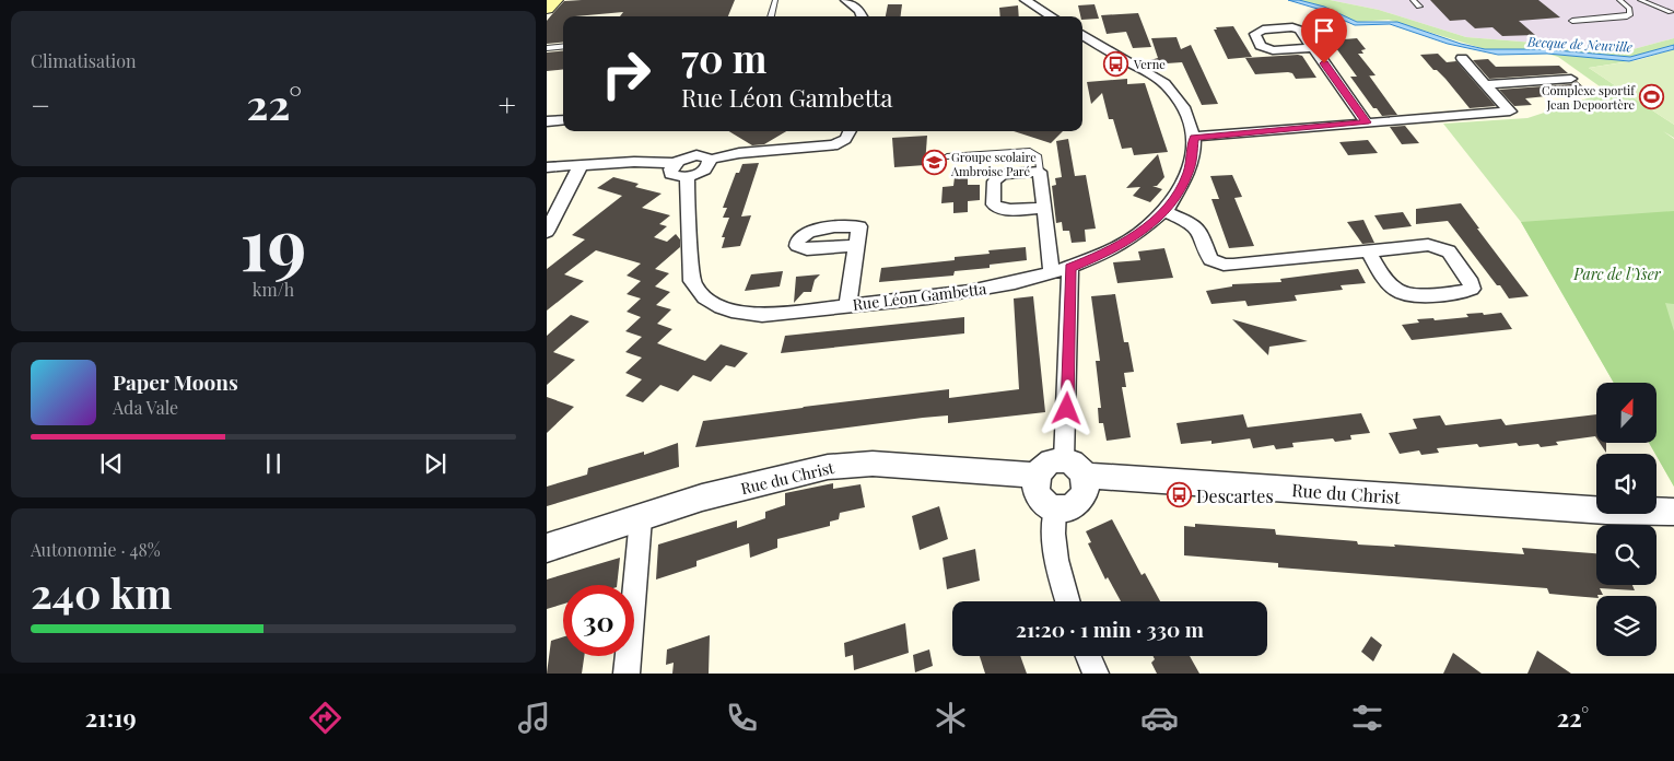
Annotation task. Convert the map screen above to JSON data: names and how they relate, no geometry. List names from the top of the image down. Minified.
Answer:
{"streets":{"street":["Rue Léon Gambetta","Rue du Christ"]},"water":["Becque de Neuville"],"parks":["Parc de l'Yser"],"places":{"bus stop":["Verne","Descartes"],"sports":["Complexe sportif Jean Depoortère"],"school or university":["Groupe scolaire Ambroise Paré"]},"north":"top","page":{"tile":["Climatisation",["19","km/h"],["Autonomie · 48%","240 km"]],"turn":["70 m","Rue Léon Gambetta"],"heat":["−","22°","+"],"song":["Paper Moons","Ada Vale"],"limit":"30","trip":"21:20 · 1 min · 330 m","tabs":["21:19","22°"]}}
